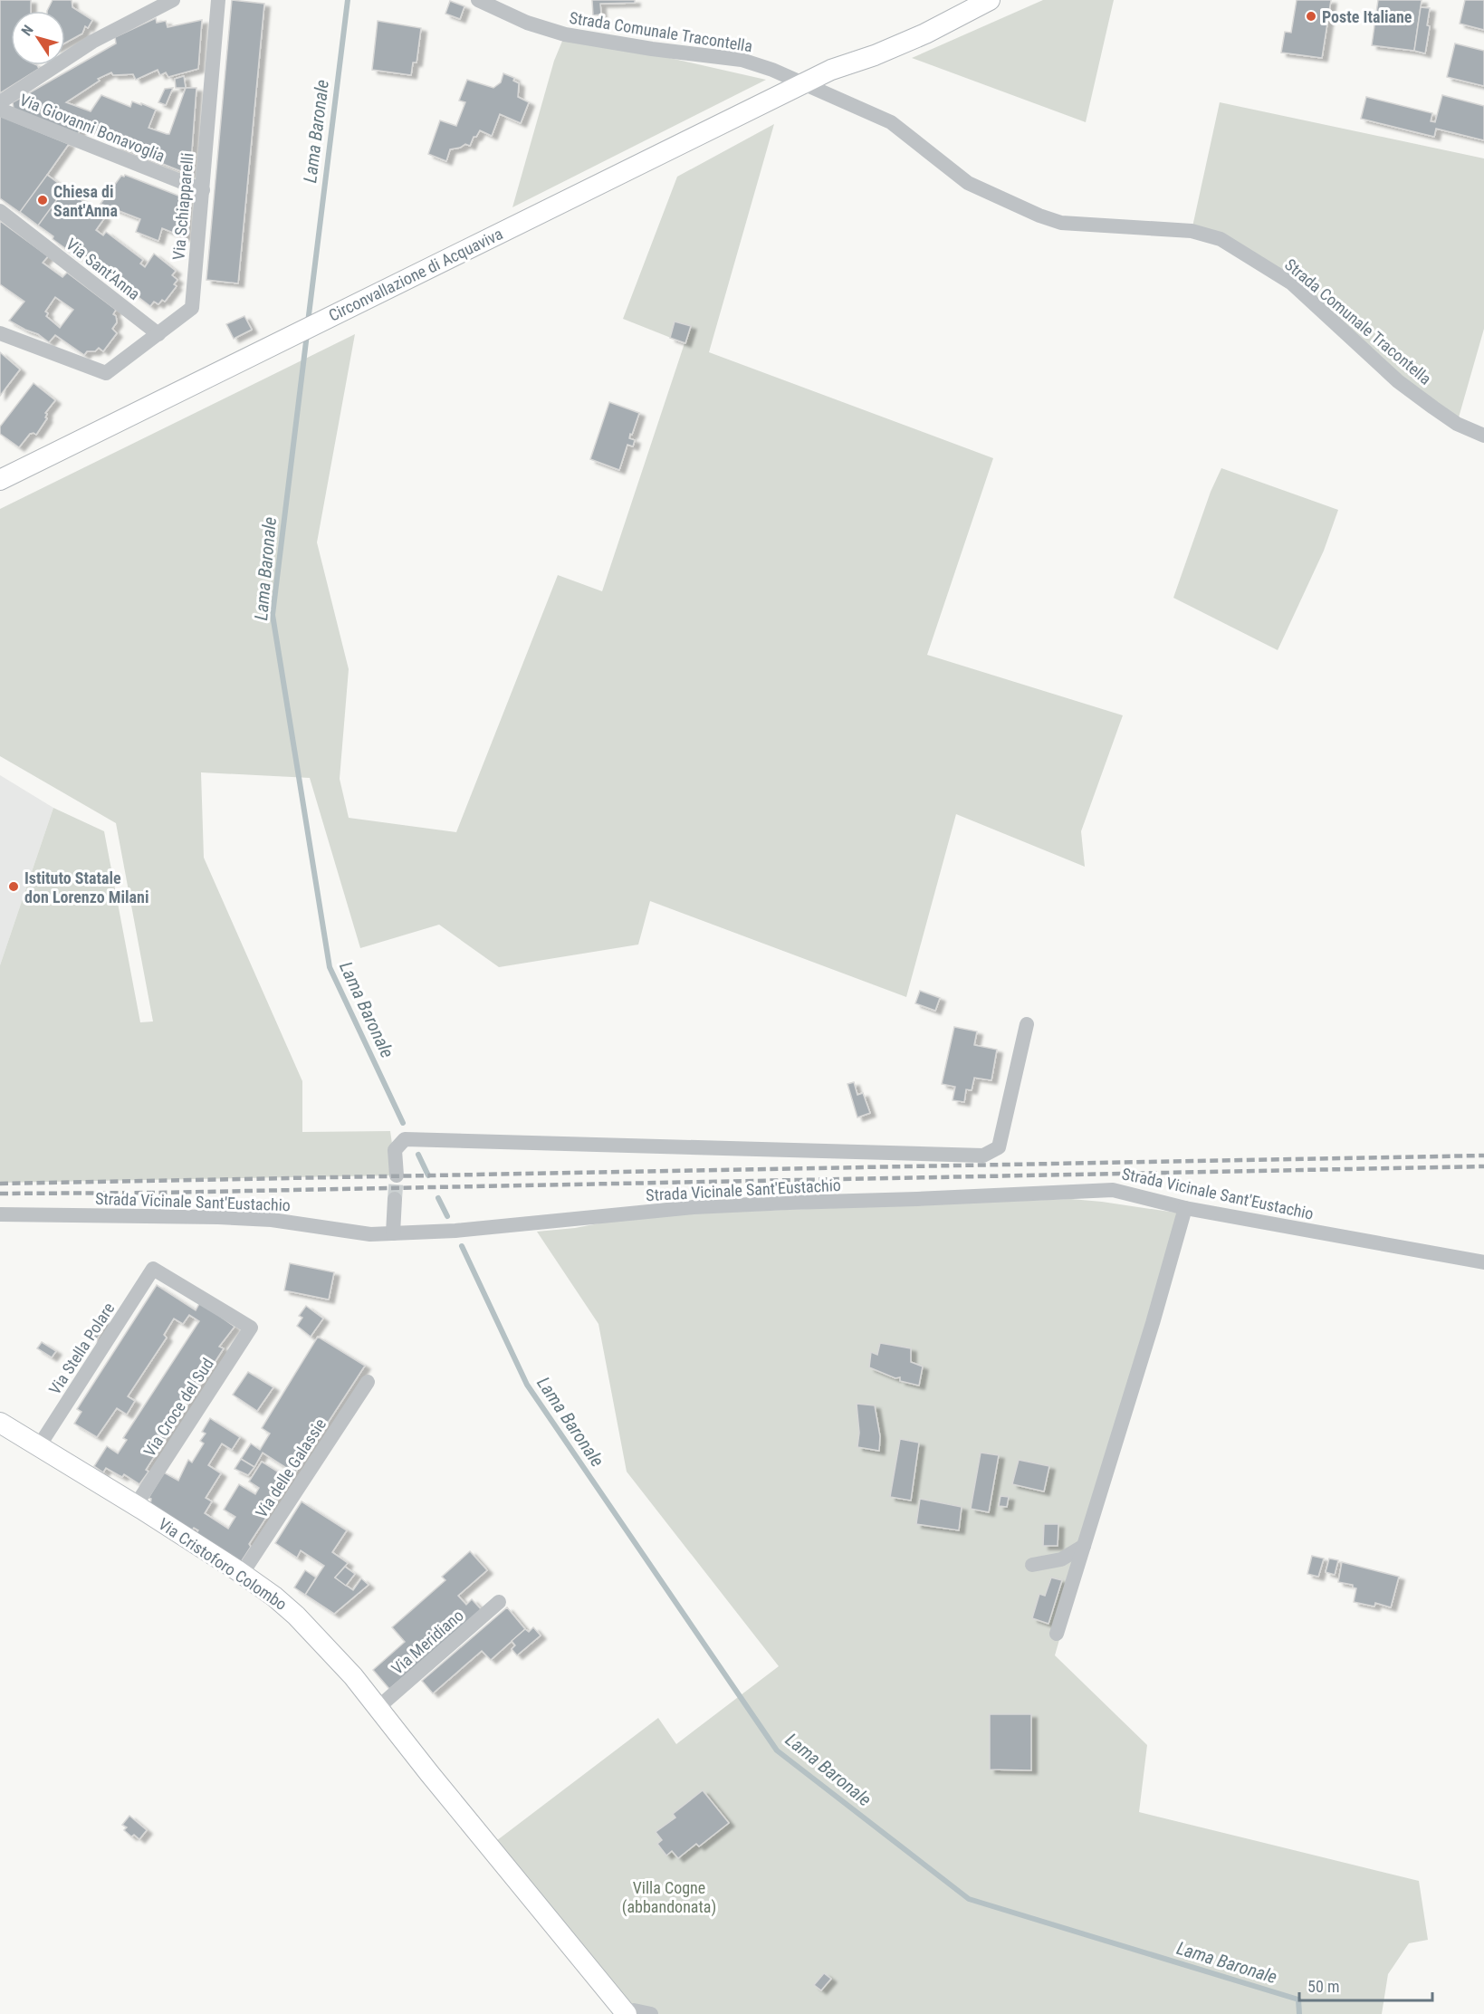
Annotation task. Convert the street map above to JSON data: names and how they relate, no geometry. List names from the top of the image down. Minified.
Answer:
{"streets":{"main road":["Circonvallazione di Acquaviva","Via Cristoforo Colombo"],"street":["Strada Comunale Tracontella","Via Giovanni Bonavoglia","Via Schiapparelli","Via Sant'Anna","Strada Vicinale Sant'Eustachio","Via Stella Polare","Via Croce del Sud","Via delle Galassie","Via Meridiano"]},"crossings":[["Strada Comunale Tracontella","Circonvallazione di Acquaviva"],["Via Giovanni Bonavoglia","Via Schiapparelli"],["Via Schiapparelli","Via Sant'Anna"],["Via Stella Polare","Via Croce del Sud"],["Via Stella Polare","Via Cristoforo Colombo"],["Via Croce del Sud","Via Cristoforo Colombo"],["Via delle Galassie","Via Cristoforo Colombo"],["Via Cristoforo Colombo","Via Meridiano"]],"water":["Lama Baronale"],"parks":["Villa Cogne (abbandonata)"],"places":["Poste Italiane","Chiesa di Sant'Anna","Istituto Statale don Lorenzo Milani"],"scale_bar":"50 m","north":"top left"}
